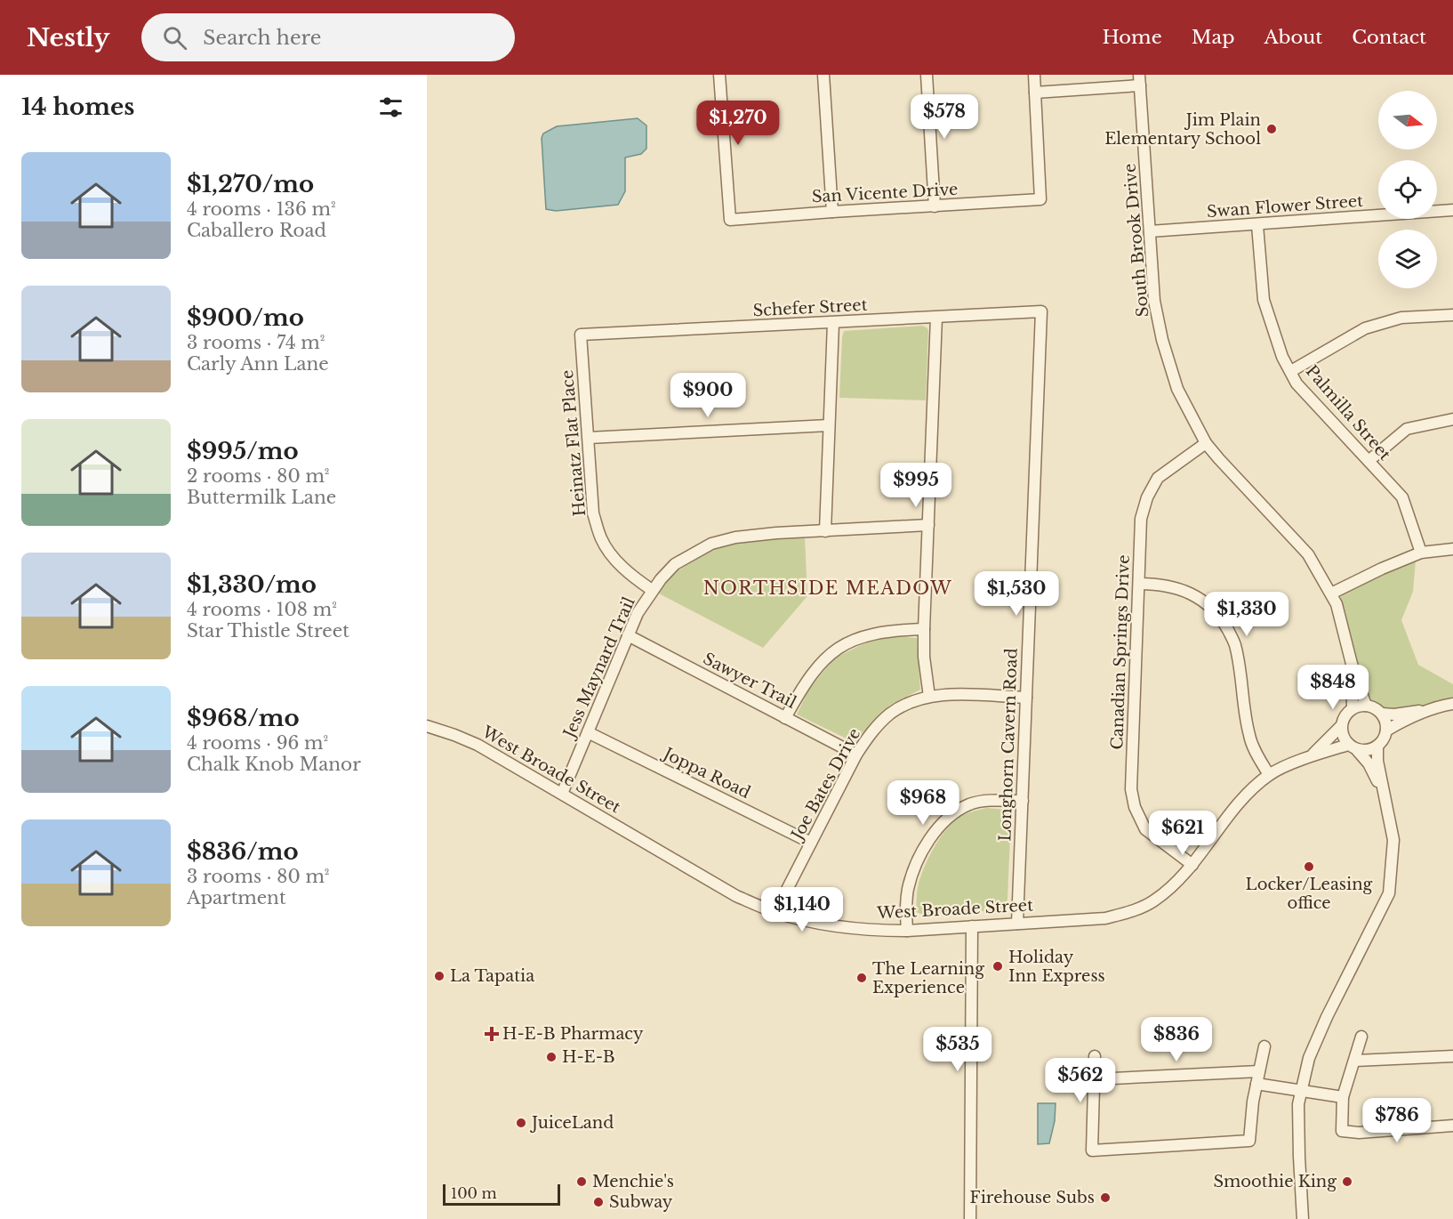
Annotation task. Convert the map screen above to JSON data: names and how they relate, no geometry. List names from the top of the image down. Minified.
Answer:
{"streets":{"street":["San Vicente Drive","Swan Flower Street","South Brook Drive","Schefer Street","Palmilla Street","Heinatz Flat Place","Canadian Springs Drive","Jess Maynard Trail","Sawyer Trail","Longhorn Cavern Road","West Broade Street","Joppa Road","Joe Bates Drive"]},"crossings":[["Swan Flower Street","South Brook Drive"],["Swan Flower Street","Palmilla Street"],["South Brook Drive","Canadian Springs Drive"],["South Brook Drive","West Broade Street"],["Schefer Street","Heinatz Flat Place"],["Schefer Street","Longhorn Cavern Road"],["Heinatz Flat Place","Jess Maynard Trail"],["Canadian Springs Drive","West Broade Street"],["Jess Maynard Trail","Sawyer Trail"],["Jess Maynard Trail","West Broade Street"],["Jess Maynard Trail","Joppa Road"],["Sawyer Trail","Joe Bates Drive"],["Longhorn Cavern Road","West Broade Street"],["Longhorn Cavern Road","Joe Bates Drive"],["West Broade Street","Joe Bates Drive"],["Joppa Road","Joe Bates Drive"]],"districts":["NORTHSIDE MEADOW"],"places":{"other":["Jim Plain Elementary School","Locker/Leasing office","Holiday Inn Express","La Tapatia","The Learning Experience","H-E-B","JuiceLand","Menchie's","Smoothie King","Firehouse Subs","Subway"],"health":["H-E-B Pharmacy"]},"scale_bar":"100 m","north":"right","page":{"header":"Nestly","search":"Search here","nav":["Home","Map","About","Contact"],"heading":"14 homes","price":["$578","$1,270","$900","$995","$1,530","$1,330","$848","$968","$621","$1,140","$836","$535","$562","$786"],"list":[{"name":"$1,270/mo","note":"4 rooms · 136 m² · Caballero Road"},{"name":"$900/mo","note":"3 rooms · 74 m² · Carly Ann Lane"},{"name":"$995/mo","note":"2 rooms · 80 m² · Buttermilk Lane"},{"name":"$1,330/mo","note":"4 rooms · 108 m² · Star Thistle Street"},{"name":"$968/mo","note":"4 rooms · 96 m² · Chalk Knob Manor"},{"name":"$836/mo","note":"3 rooms · 80 m² · Apartment"}],"scale":"100 m"}}
